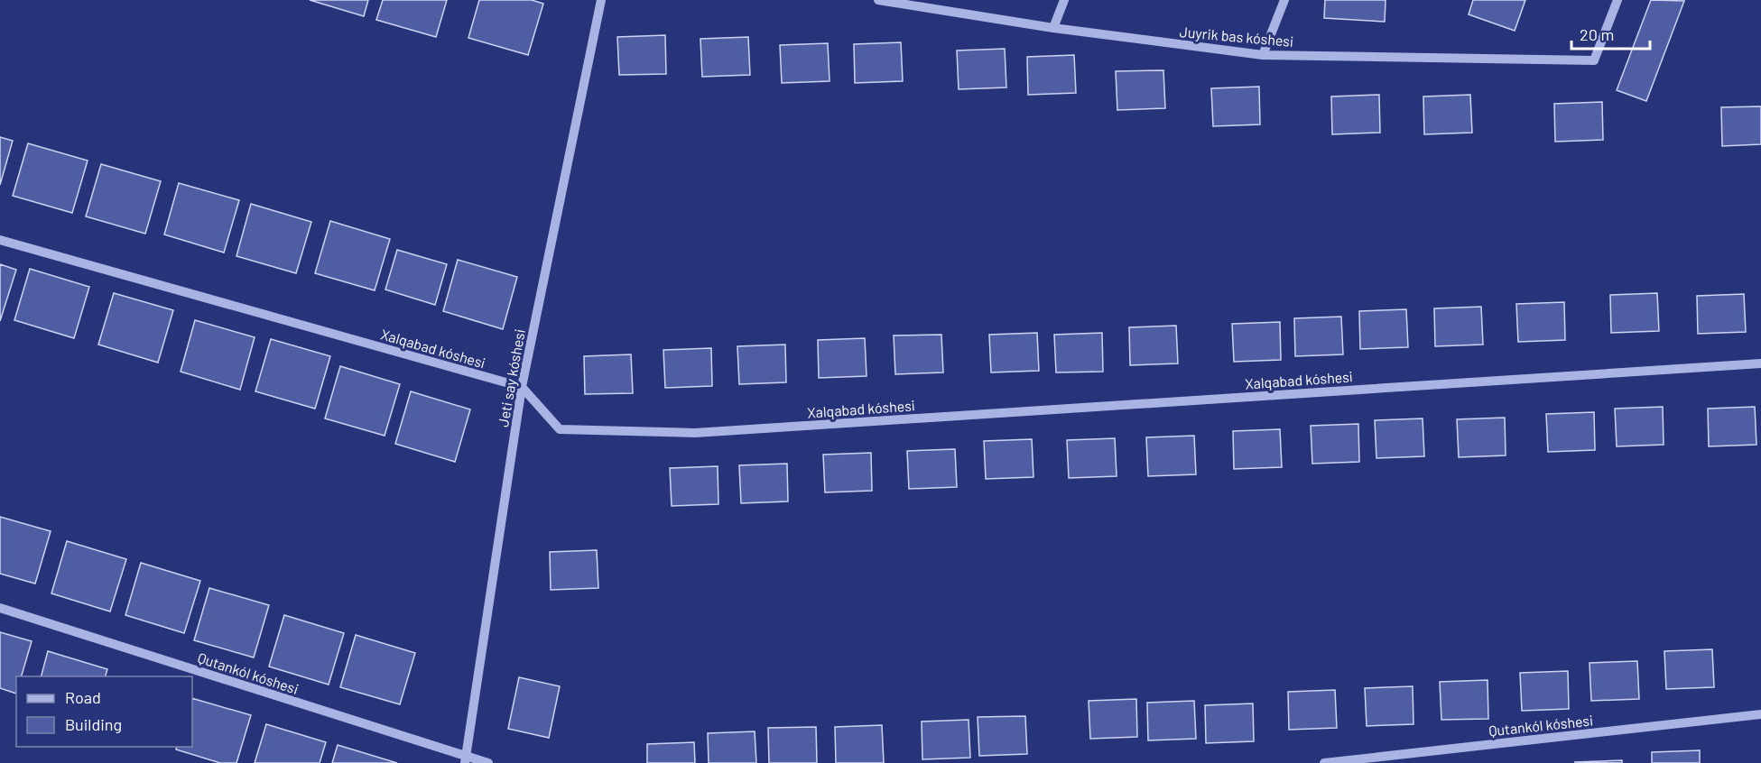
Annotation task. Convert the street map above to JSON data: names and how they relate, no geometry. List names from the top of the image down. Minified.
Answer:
{"streets":{"street":["Juyrik bas kóshesi","Xalqabad kóshesi","Jeti say kóshesi","Qutankól kóshesi"]},"crossings":[["Xalqabad kóshesi","Jeti say kóshesi"],["Jeti say kóshesi","Qutankól kóshesi"]],"legend":["Road","Building"],"scale_bar":"20 m"}
